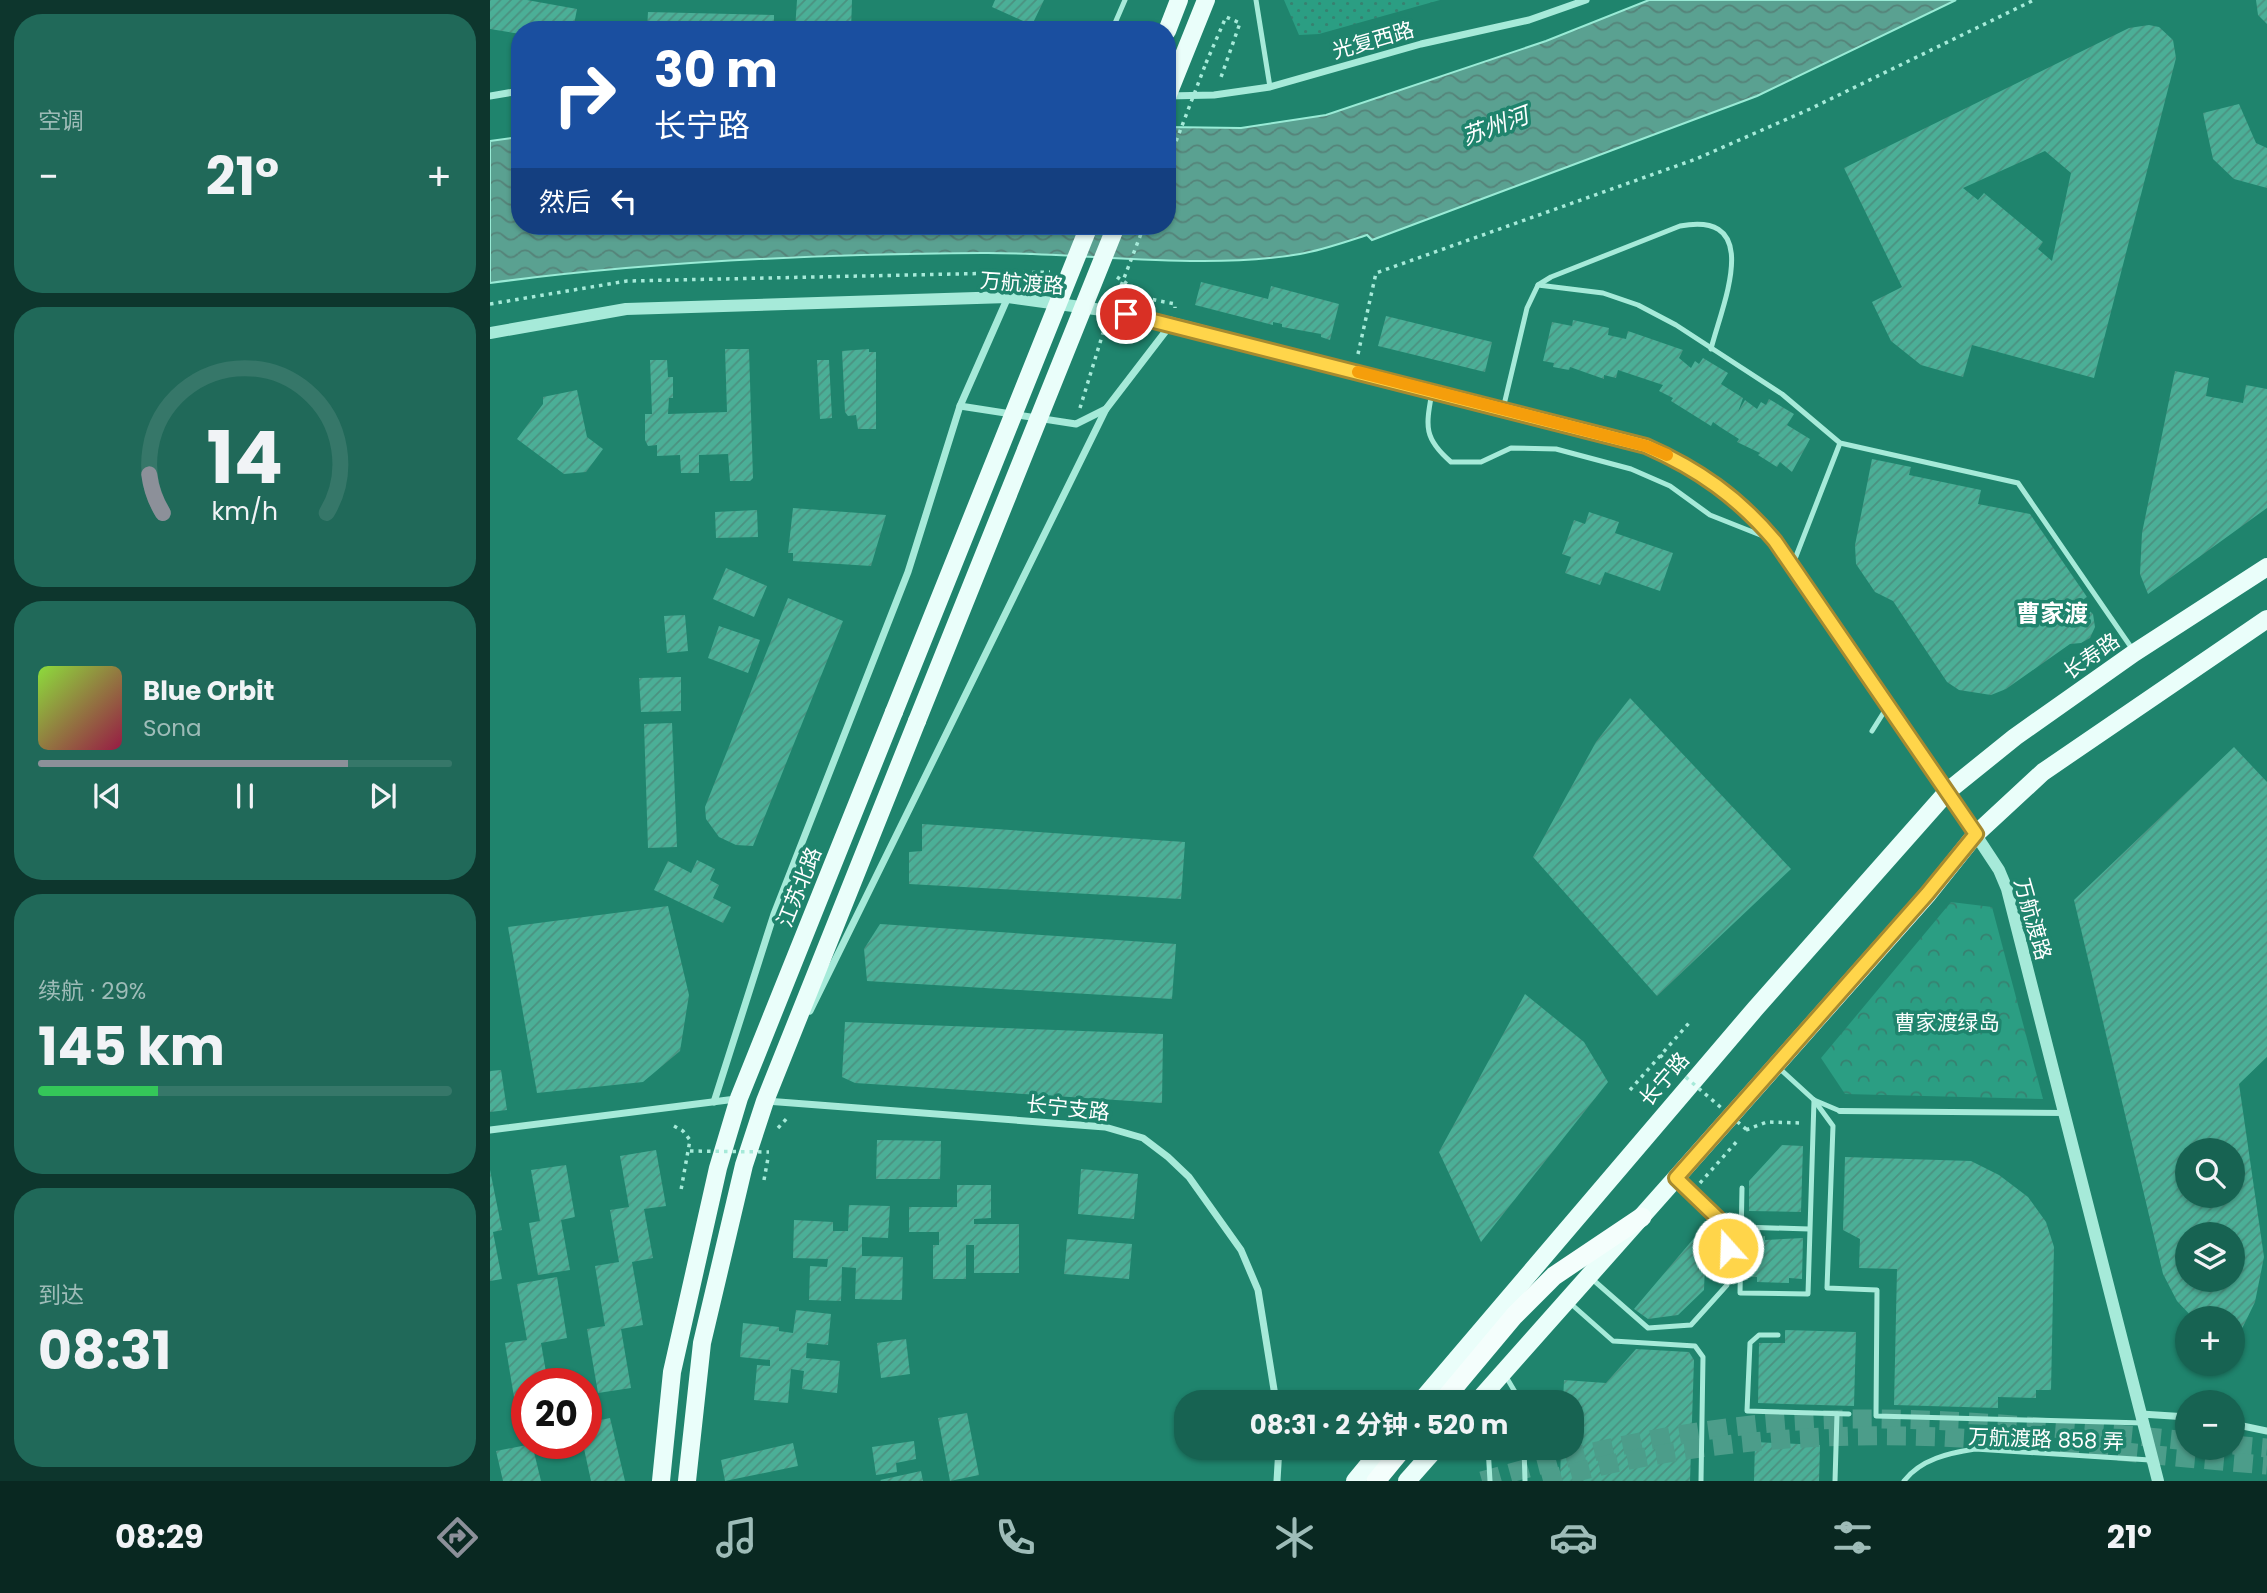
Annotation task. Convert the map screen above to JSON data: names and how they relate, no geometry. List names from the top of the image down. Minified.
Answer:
{"streets":{"main road":["长寿路","江苏北路","长宁路"],"street":["光复西路","万航渡路","长宁支路"],"lane":["万航渡路 858 弄"]},"crossings":[["万航渡路","长寿路"],["万航渡路","长宁路"],["万航渡路","万航渡路 858 弄"],["长寿路","长宁路"]],"districts":["曹家渡"],"water":["苏州河"],"parks":["曹家渡绿岛"],"page":{"tile":["空调",["续航 · 29%","145 km"],["到达","08:31"]],"turn":["30 m","长宁路"],"heat":["−","21°","+"],"then":"然后","song":["Blue Orbit","Sona"],"map_buttons":["+","−"],"limit":"20","trip":"08:31 · 2 分钟 · 520 m","tabs":["08:29","21°"],"gauge":["14","km/h"]}}
